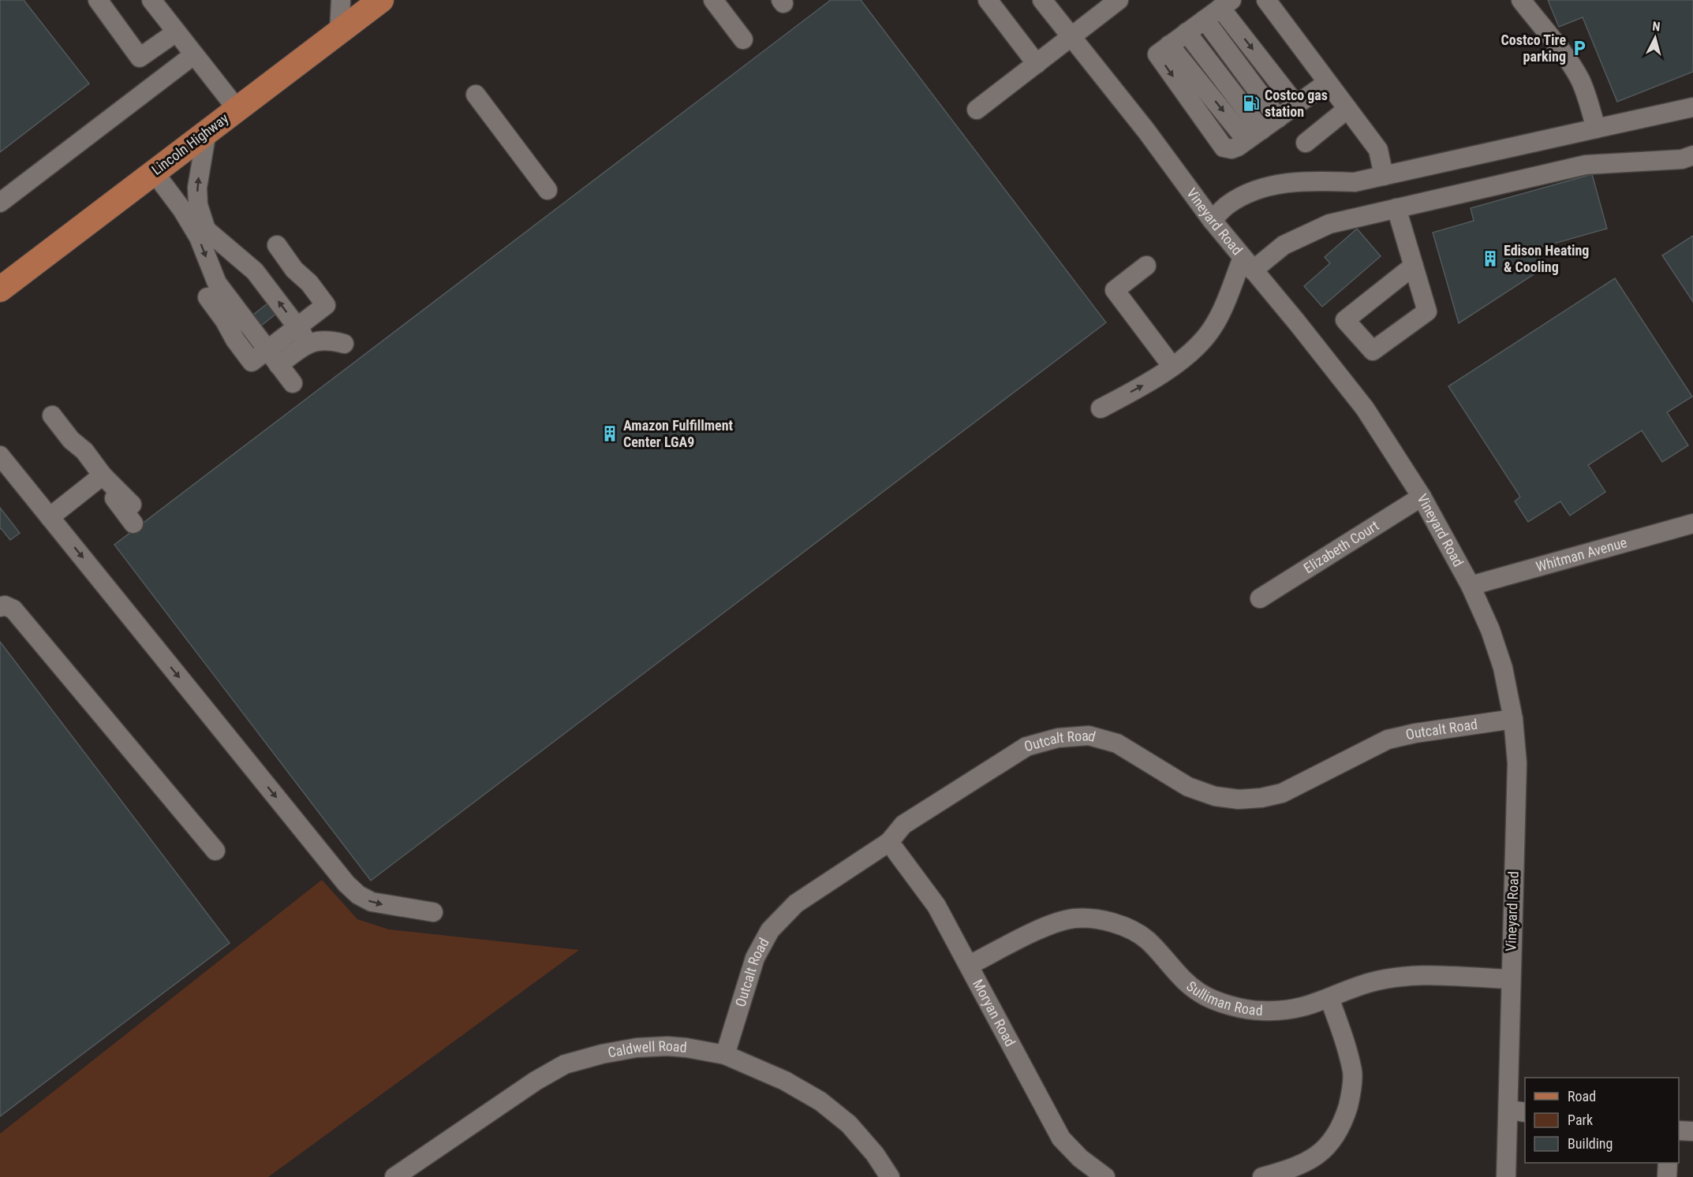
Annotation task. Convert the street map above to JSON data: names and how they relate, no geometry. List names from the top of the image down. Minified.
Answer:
{"streets":{"main road":["Lincoln Highway"],"street":["Vineyard Road","Elizabeth Court","Whitman Avenue","Outcalt Road","Sulliman Road","Moryan Road","Caldwell Road"]},"crossings":[["Vineyard Road","Elizabeth Court"],["Vineyard Road","Whitman Avenue"],["Vineyard Road","Outcalt Road"],["Vineyard Road","Sulliman Road"],["Outcalt Road","Moryan Road"],["Outcalt Road","Caldwell Road"],["Sulliman Road","Moryan Road"]],"places":{"parking":["Costco Tire parking"],"fuel station":["Costco gas station"],"building":["Edison Heating & Cooling","Amazon Fulfillment Center LGA9"]},"legend":["Road","Park","Building"],"north":"top"}
